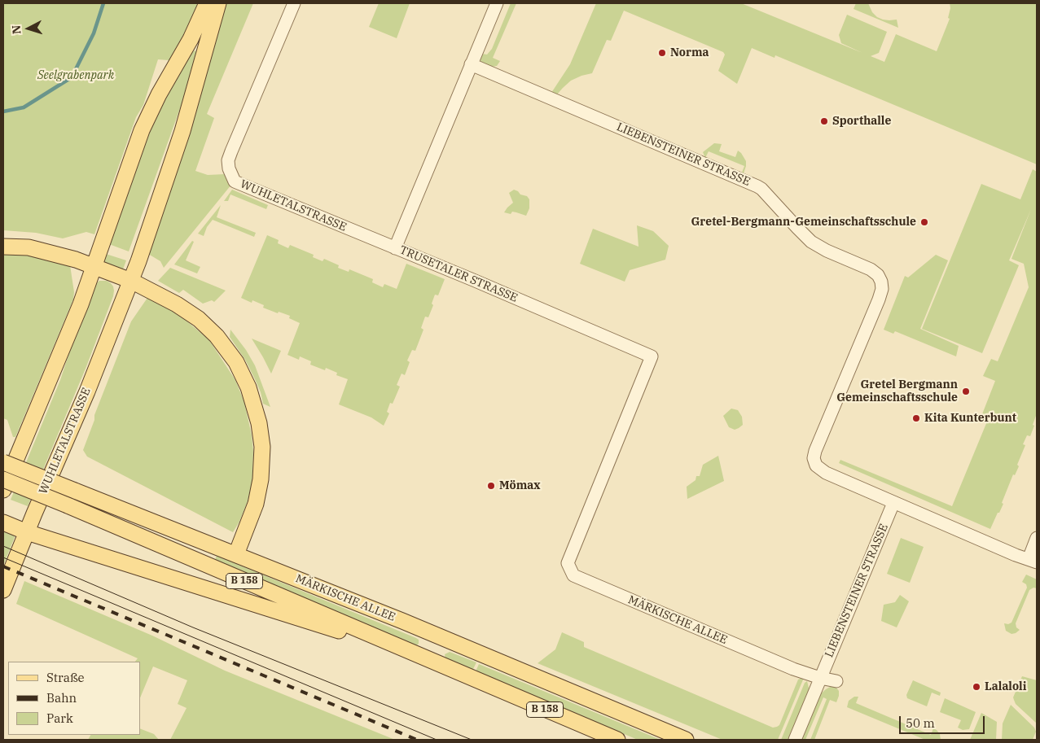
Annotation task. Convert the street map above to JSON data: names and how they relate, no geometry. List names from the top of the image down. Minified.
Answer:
{"streets":{"main road":["WUHLETALSTRASSE","B 158","MÄRKISCHE ALLEE"],"street":["LIEBENSTEINER STRASSE","TRUSETALER STRASSE"]},"crossings":[["LIEBENSTEINER STRASSE","TRUSETALER STRASSE"],["LIEBENSTEINER STRASSE","MÄRKISCHE ALLEE"],["WUHLETALSTRASSE","TRUSETALER STRASSE"],["TRUSETALER STRASSE","MÄRKISCHE ALLEE"]],"parks":["Seelgrabenpark"],"places":["Norma","Sporthalle","Gretel-Bergmann-Gemeinschaftsschule","Gretel Bergmann Gemeinschaftsschule","Kita Kunterbunt","Mömax","Lalaloli"],"legend":["Straße","Bahn","Park"],"scale_bar":"50 m","north":"left"}
